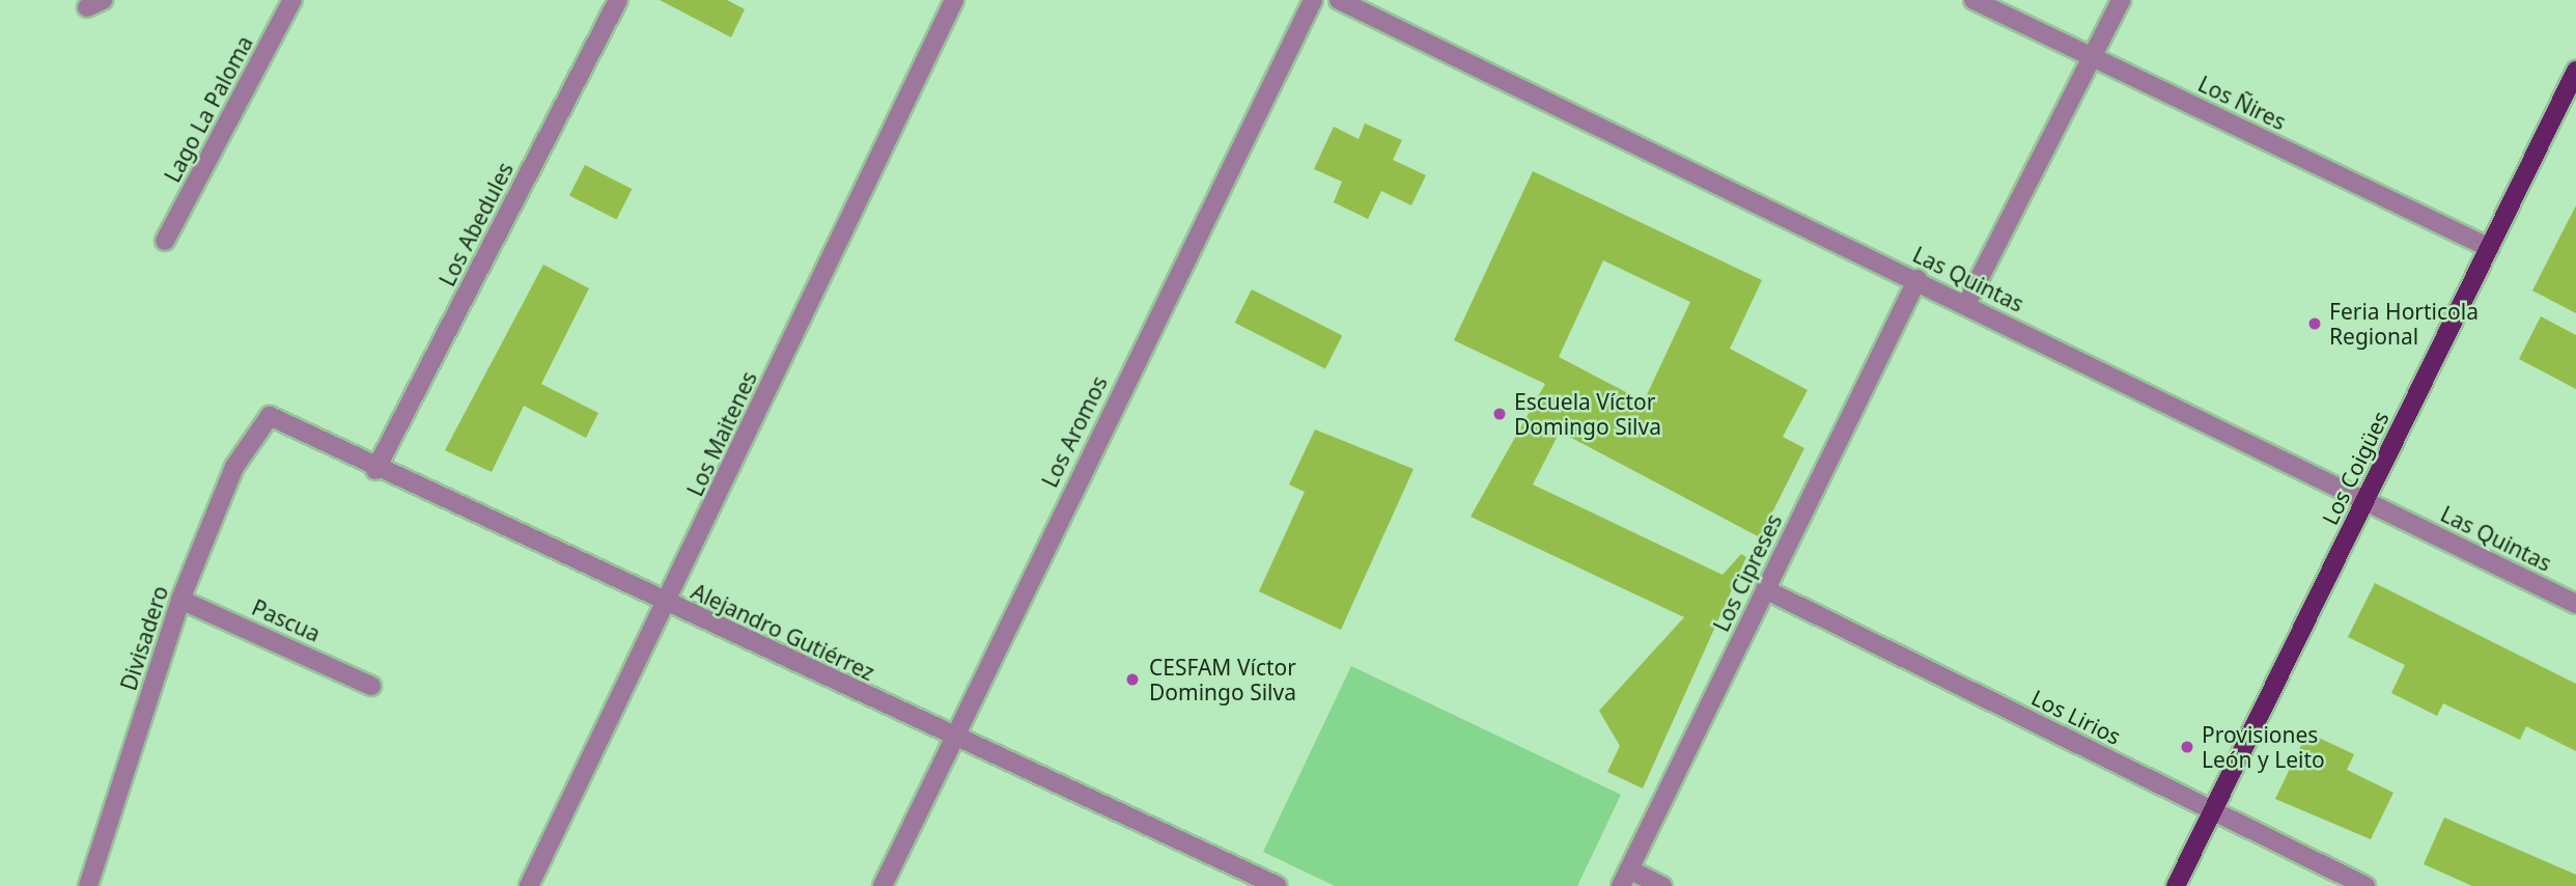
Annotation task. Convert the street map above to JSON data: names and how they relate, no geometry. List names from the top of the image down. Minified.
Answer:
{"streets":{"main road":["Los Coigües"],"street":["Los Ñires","Lago La Paloma","Los Abedules","Las Quintas","Los Aromos","Los Maitenes","Los Cipreses","Pascua","Alejandro Gutiérrez","Divisadero","Los Lirios"]},"crossings":[["Los Ñires","Los Coigües"],["Los Abedules","Alejandro Gutiérrez"],["Las Quintas","Los Coigües"],["Las Quintas","Los Cipreses"],["Los Aromos","Alejandro Gutiérrez"],["Los Maitenes","Alejandro Gutiérrez"],["Los Coigües","Los Lirios"],["Los Cipreses","Los Lirios"],["Pascua","Divisadero"],["Alejandro Gutiérrez","Divisadero"]],"places":["Feria Horticola Regional","Escuela Víctor Domingo Silva","CESFAM Víctor Domingo Silva","Provisiones León y Leito"]}
